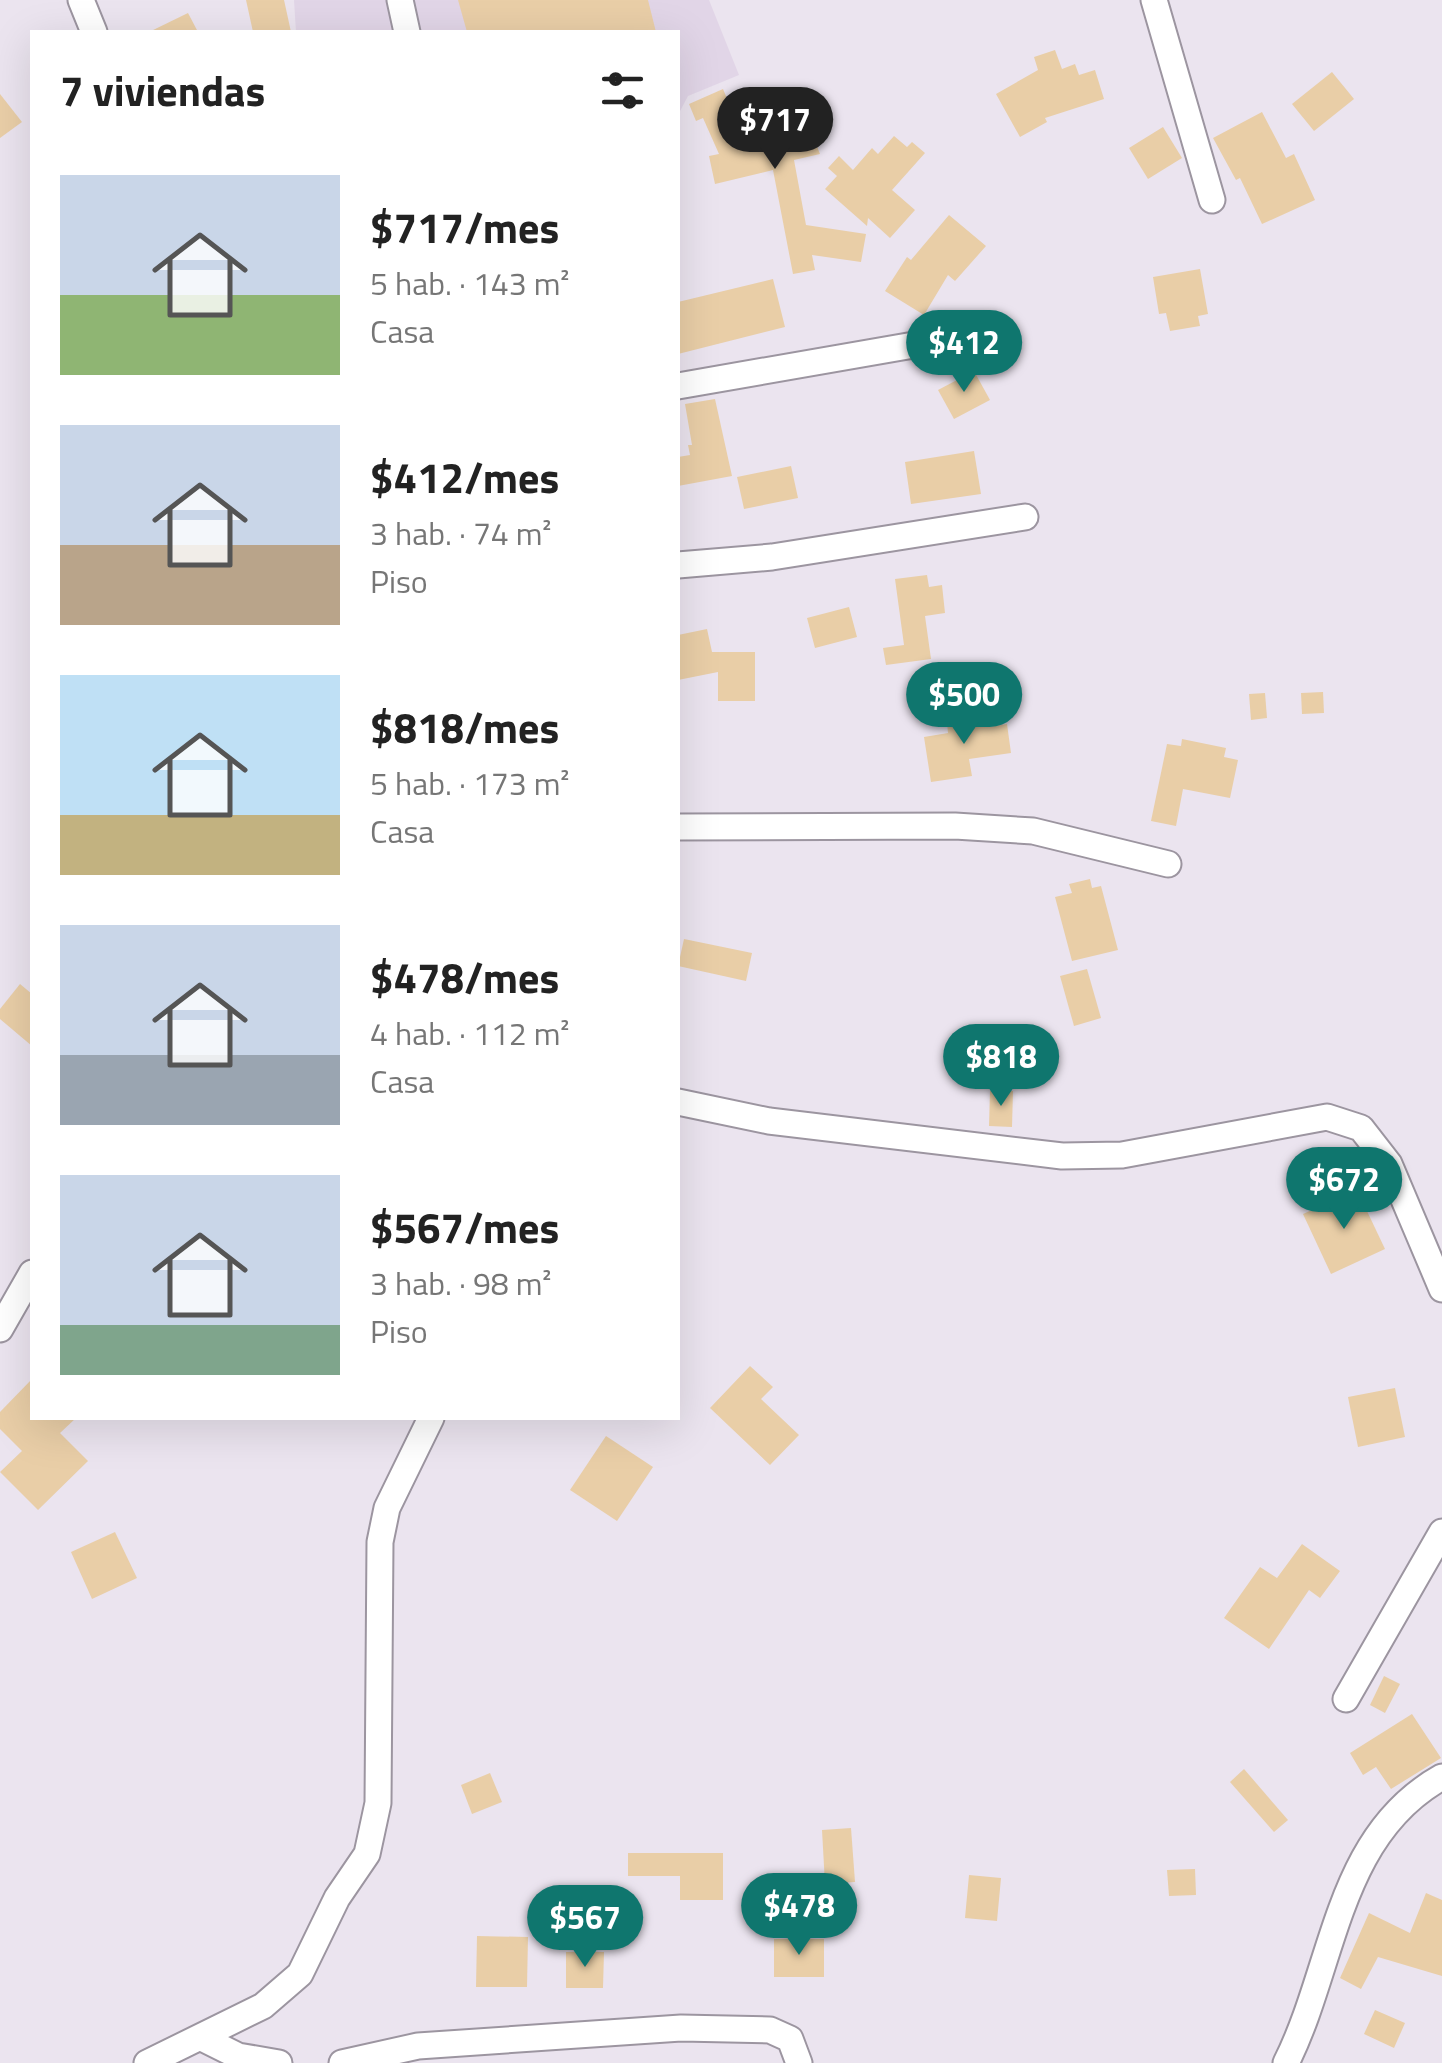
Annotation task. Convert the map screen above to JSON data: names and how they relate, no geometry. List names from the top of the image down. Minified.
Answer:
{"page":{"heading":"7 viviendas","price":["$717","$412","$500","$818","$672","$478","$567"],"list":[{"name":"$717/mes","note":"5 hab. · 143 m² · Casa"},{"name":"$412/mes","note":"3 hab. · 74 m² · Piso"},{"name":"$818/mes","note":"5 hab. · 173 m² · Casa"},{"name":"$478/mes","note":"4 hab. · 112 m² · Casa"},{"name":"$567/mes","note":"3 hab. · 98 m² · Piso"}]}}
